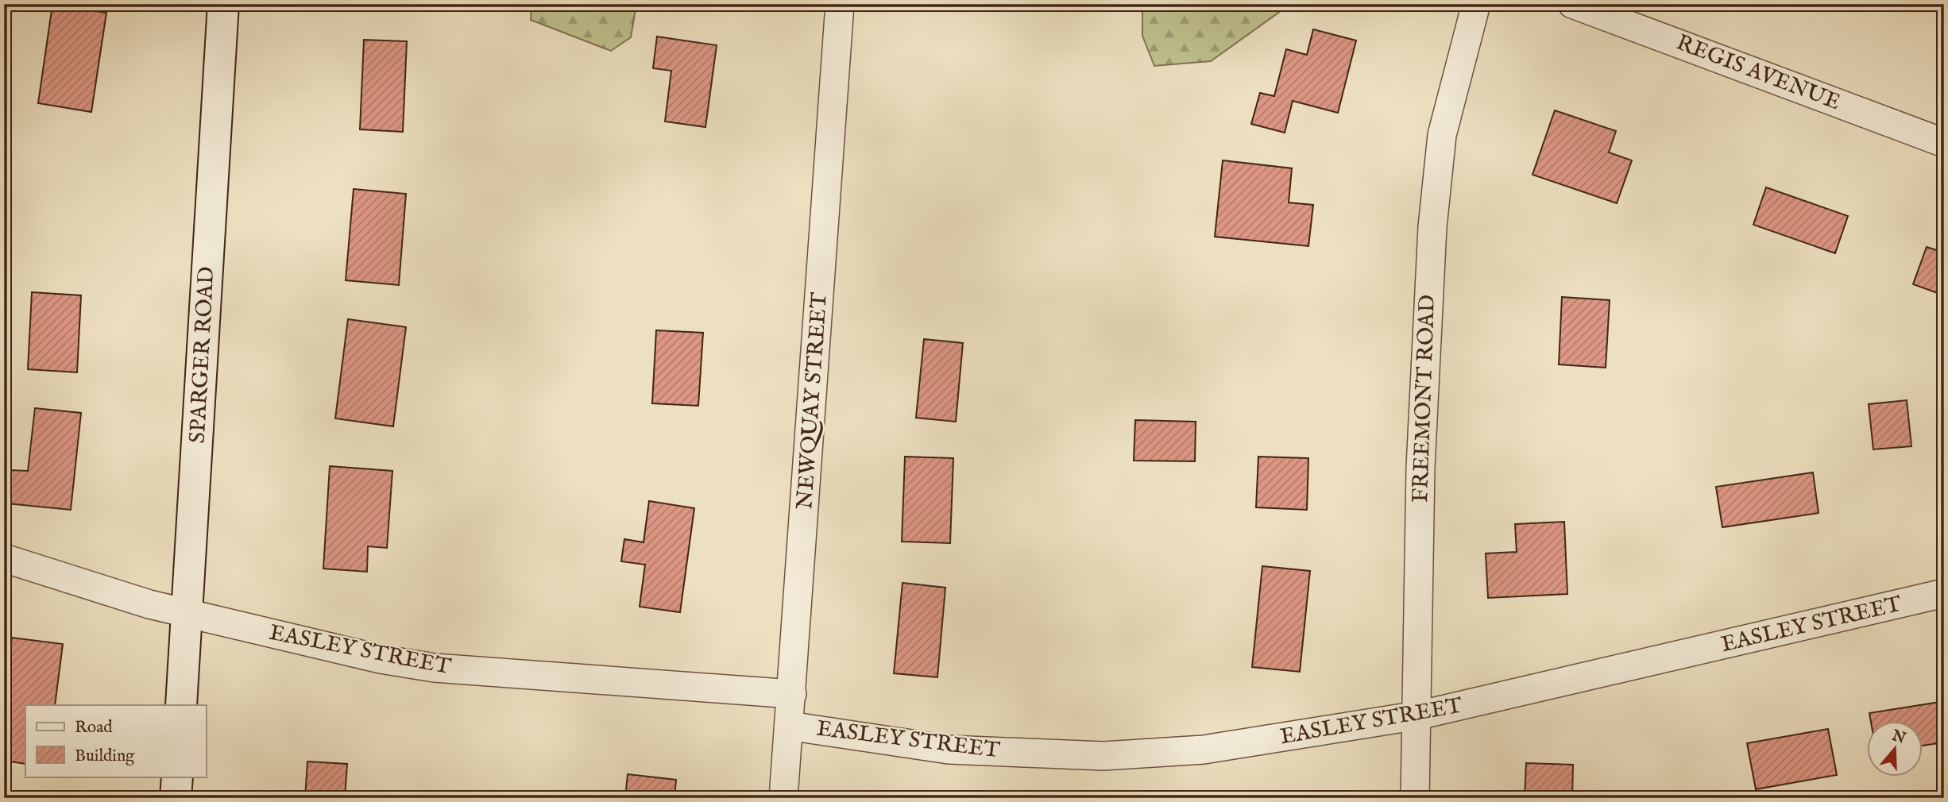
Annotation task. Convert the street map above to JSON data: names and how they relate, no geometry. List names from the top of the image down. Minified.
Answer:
{"streets":{"street":["REGIS AVENUE","SPARGER ROAD","FREEMONT ROAD","NEWQUAY STREET","EASLEY STREET"]},"crossings":[["SPARGER ROAD","EASLEY STREET"],["FREEMONT ROAD","EASLEY STREET"],["NEWQUAY STREET","EASLEY STREET"]],"legend":["Road","Building"],"north":"top"}
